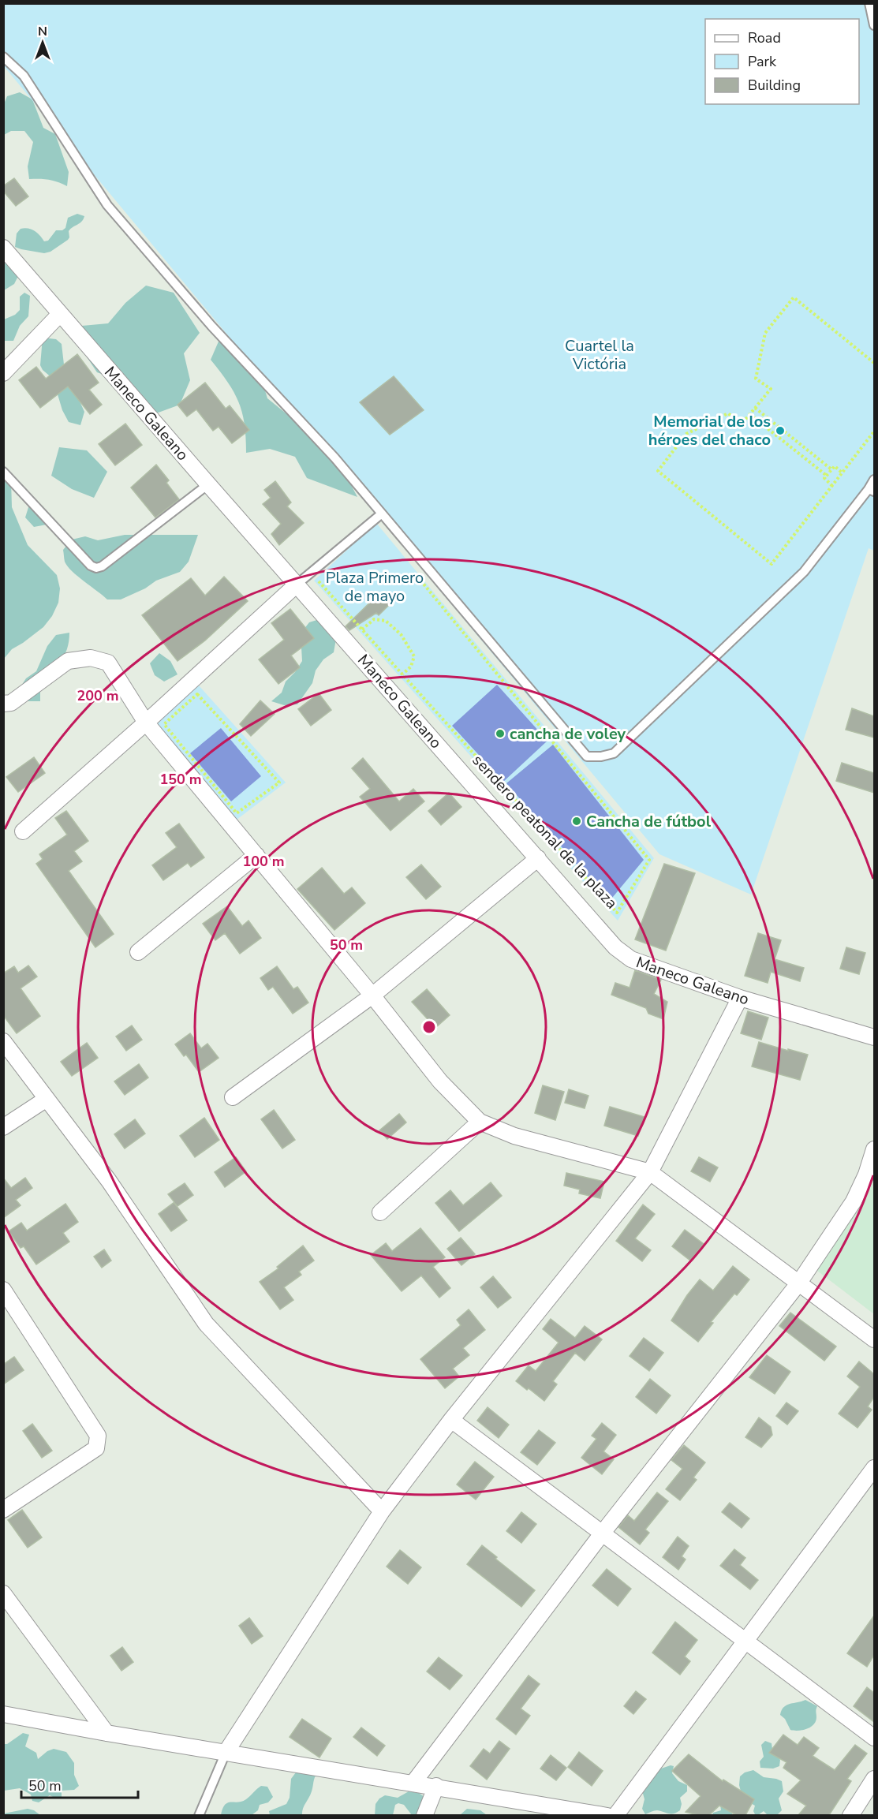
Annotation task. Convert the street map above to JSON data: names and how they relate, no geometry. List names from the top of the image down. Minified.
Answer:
{"streets":{"street":["Maneco Galeano"],"path":["sendero peatonal de la plaza"]},"crossings":[["Maneco Galeano","sendero peatonal de la plaza"]],"parks":["Cuartel la Victória","Plaza Primero de mayo"],"places":["Memorial de los héroes del chaco","cancha de voley","Cancha de fútbol"],"legend":["Road","Park","Building"],"scale_bar":"50 m","north":"top","rings":["200 m","150 m","100 m","50 m"]}
